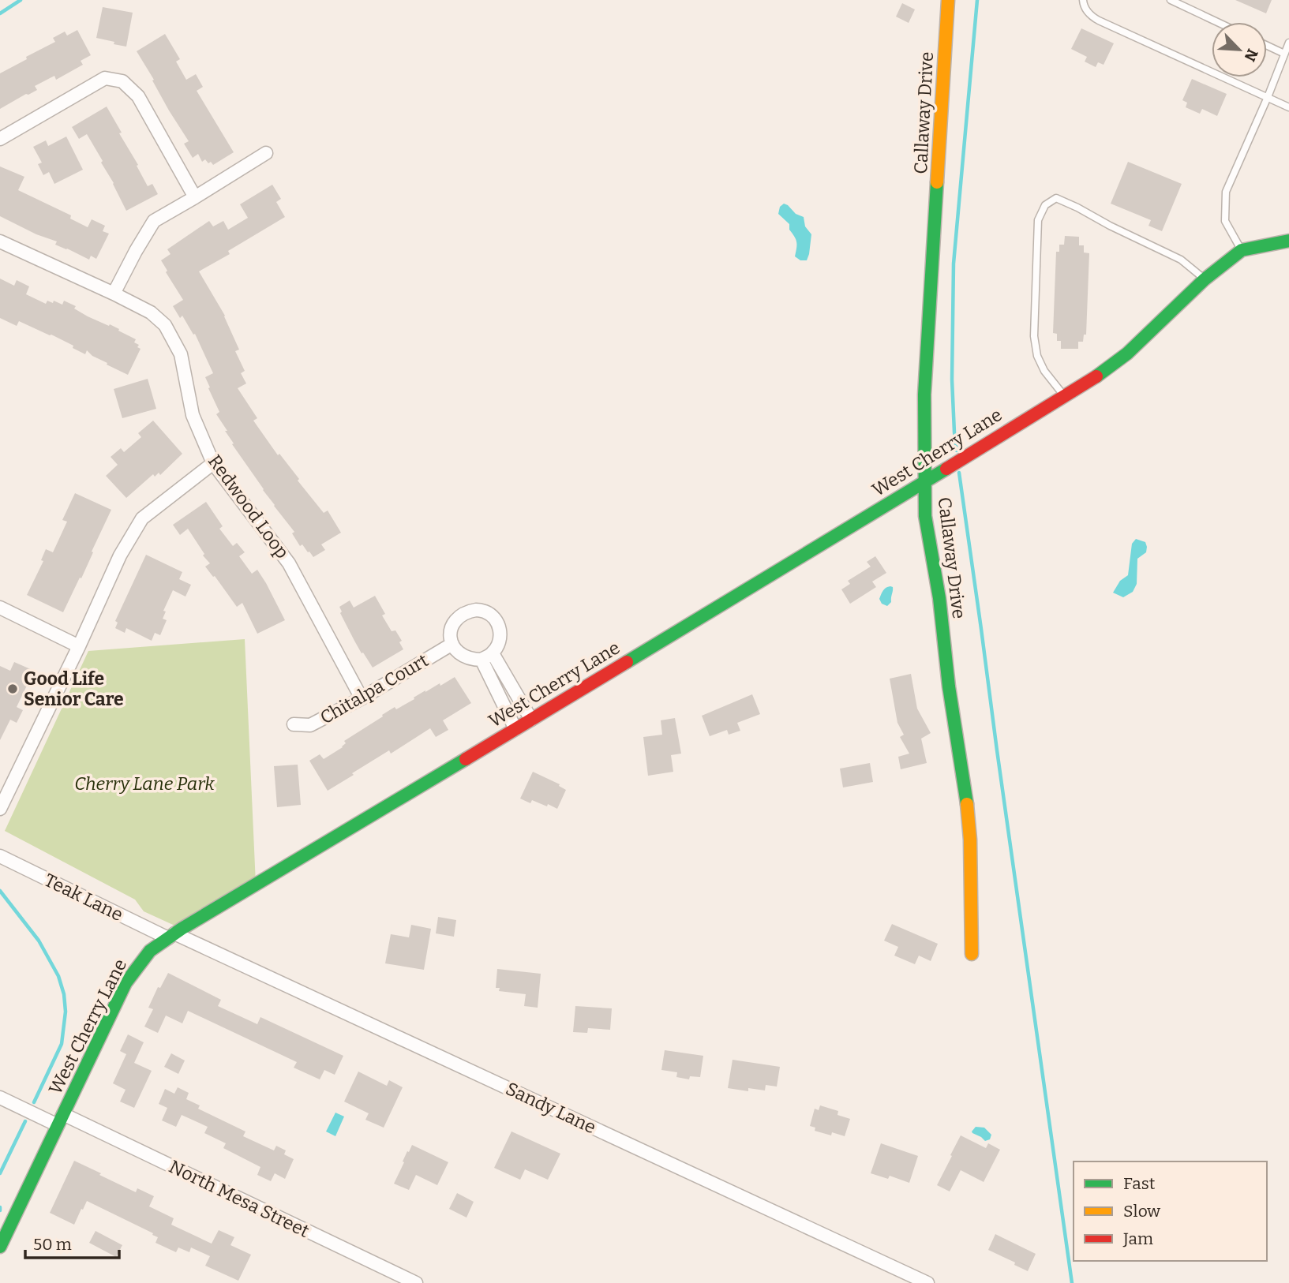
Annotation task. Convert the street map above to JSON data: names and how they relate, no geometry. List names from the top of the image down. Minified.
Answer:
{"streets":{"street":["Callaway Drive","West Cherry Lane","Redwood Loop","Chitalpa Court","Teak Lane","Sandy Lane","North Mesa Street"]},"crossings":[["Callaway Drive","West Cherry Lane"],["West Cherry Lane","Teak Lane"],["West Cherry Lane","Sandy Lane"],["West Cherry Lane","North Mesa Street"],["Redwood Loop","Chitalpa Court"],["Teak Lane","Sandy Lane"]],"parks":["Cherry Lane Park"],"places":["Good Life Senior Care"],"legend":["Fast","Slow","Jam"],"scale_bar":"50 m","north":"bottom right"}
